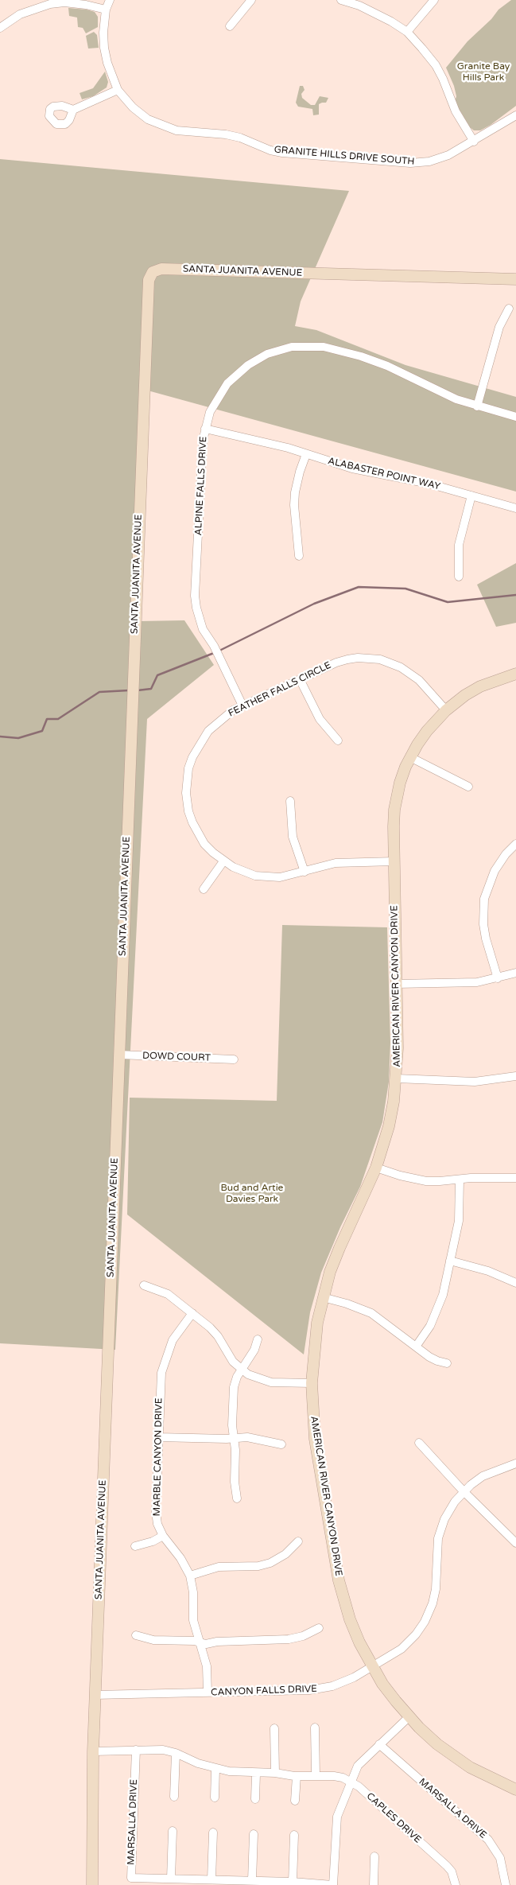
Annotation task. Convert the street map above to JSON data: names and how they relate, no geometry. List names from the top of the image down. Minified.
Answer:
{"streets":{"street":["GRANITE HILLS DRIVE SOUTH","SANTA JUANITA AVENUE","ALABASTER POINT WAY","ALPINE FALLS DRIVE","FEATHER FALLS CIRCLE","AMERICAN RIVER CANYON DRIVE","DOWD COURT","MARBLE CANYON DRIVE","CANYON FALLS DRIVE","MARSALLA DRIVE","CAPLES DRIVE"]},"crossings":[["SANTA JUANITA AVENUE","DOWD COURT"],["SANTA JUANITA AVENUE","CANYON FALLS DRIVE"],["SANTA JUANITA AVENUE","CAPLES DRIVE"],["ALABASTER POINT WAY","ALPINE FALLS DRIVE"],["ALPINE FALLS DRIVE","FEATHER FALLS CIRCLE"],["FEATHER FALLS CIRCLE","AMERICAN RIVER CANYON DRIVE"],["AMERICAN RIVER CANYON DRIVE","CANYON FALLS DRIVE"],["MARBLE CANYON DRIVE","CANYON FALLS DRIVE"],["MARSALLA DRIVE","CAPLES DRIVE"]],"parks":["Granite Bay Hills Park","Bud and Artie Davies Park"]}
